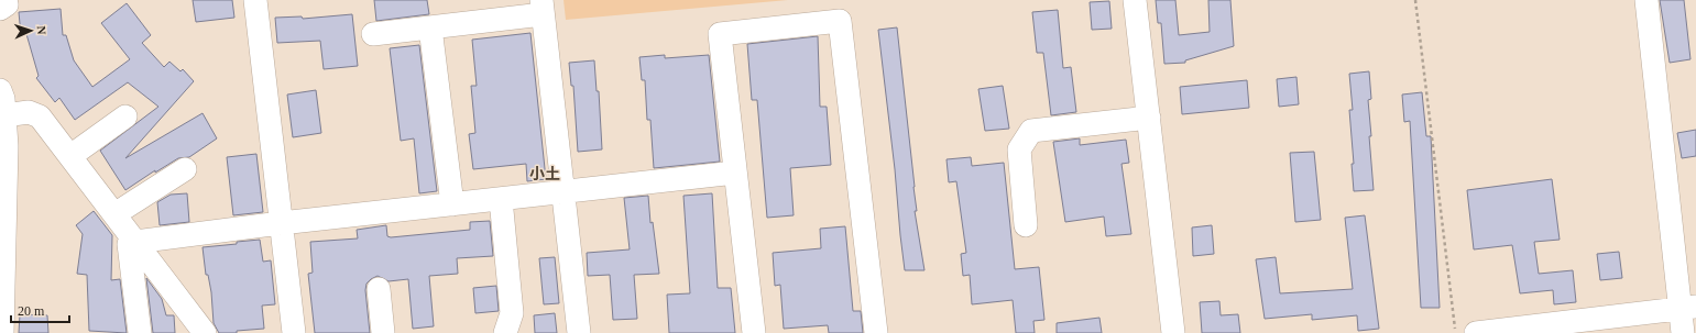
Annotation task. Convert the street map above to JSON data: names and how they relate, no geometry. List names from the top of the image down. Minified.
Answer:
{"districts":["小土"],"scale_bar":"20 m","north":"right"}
